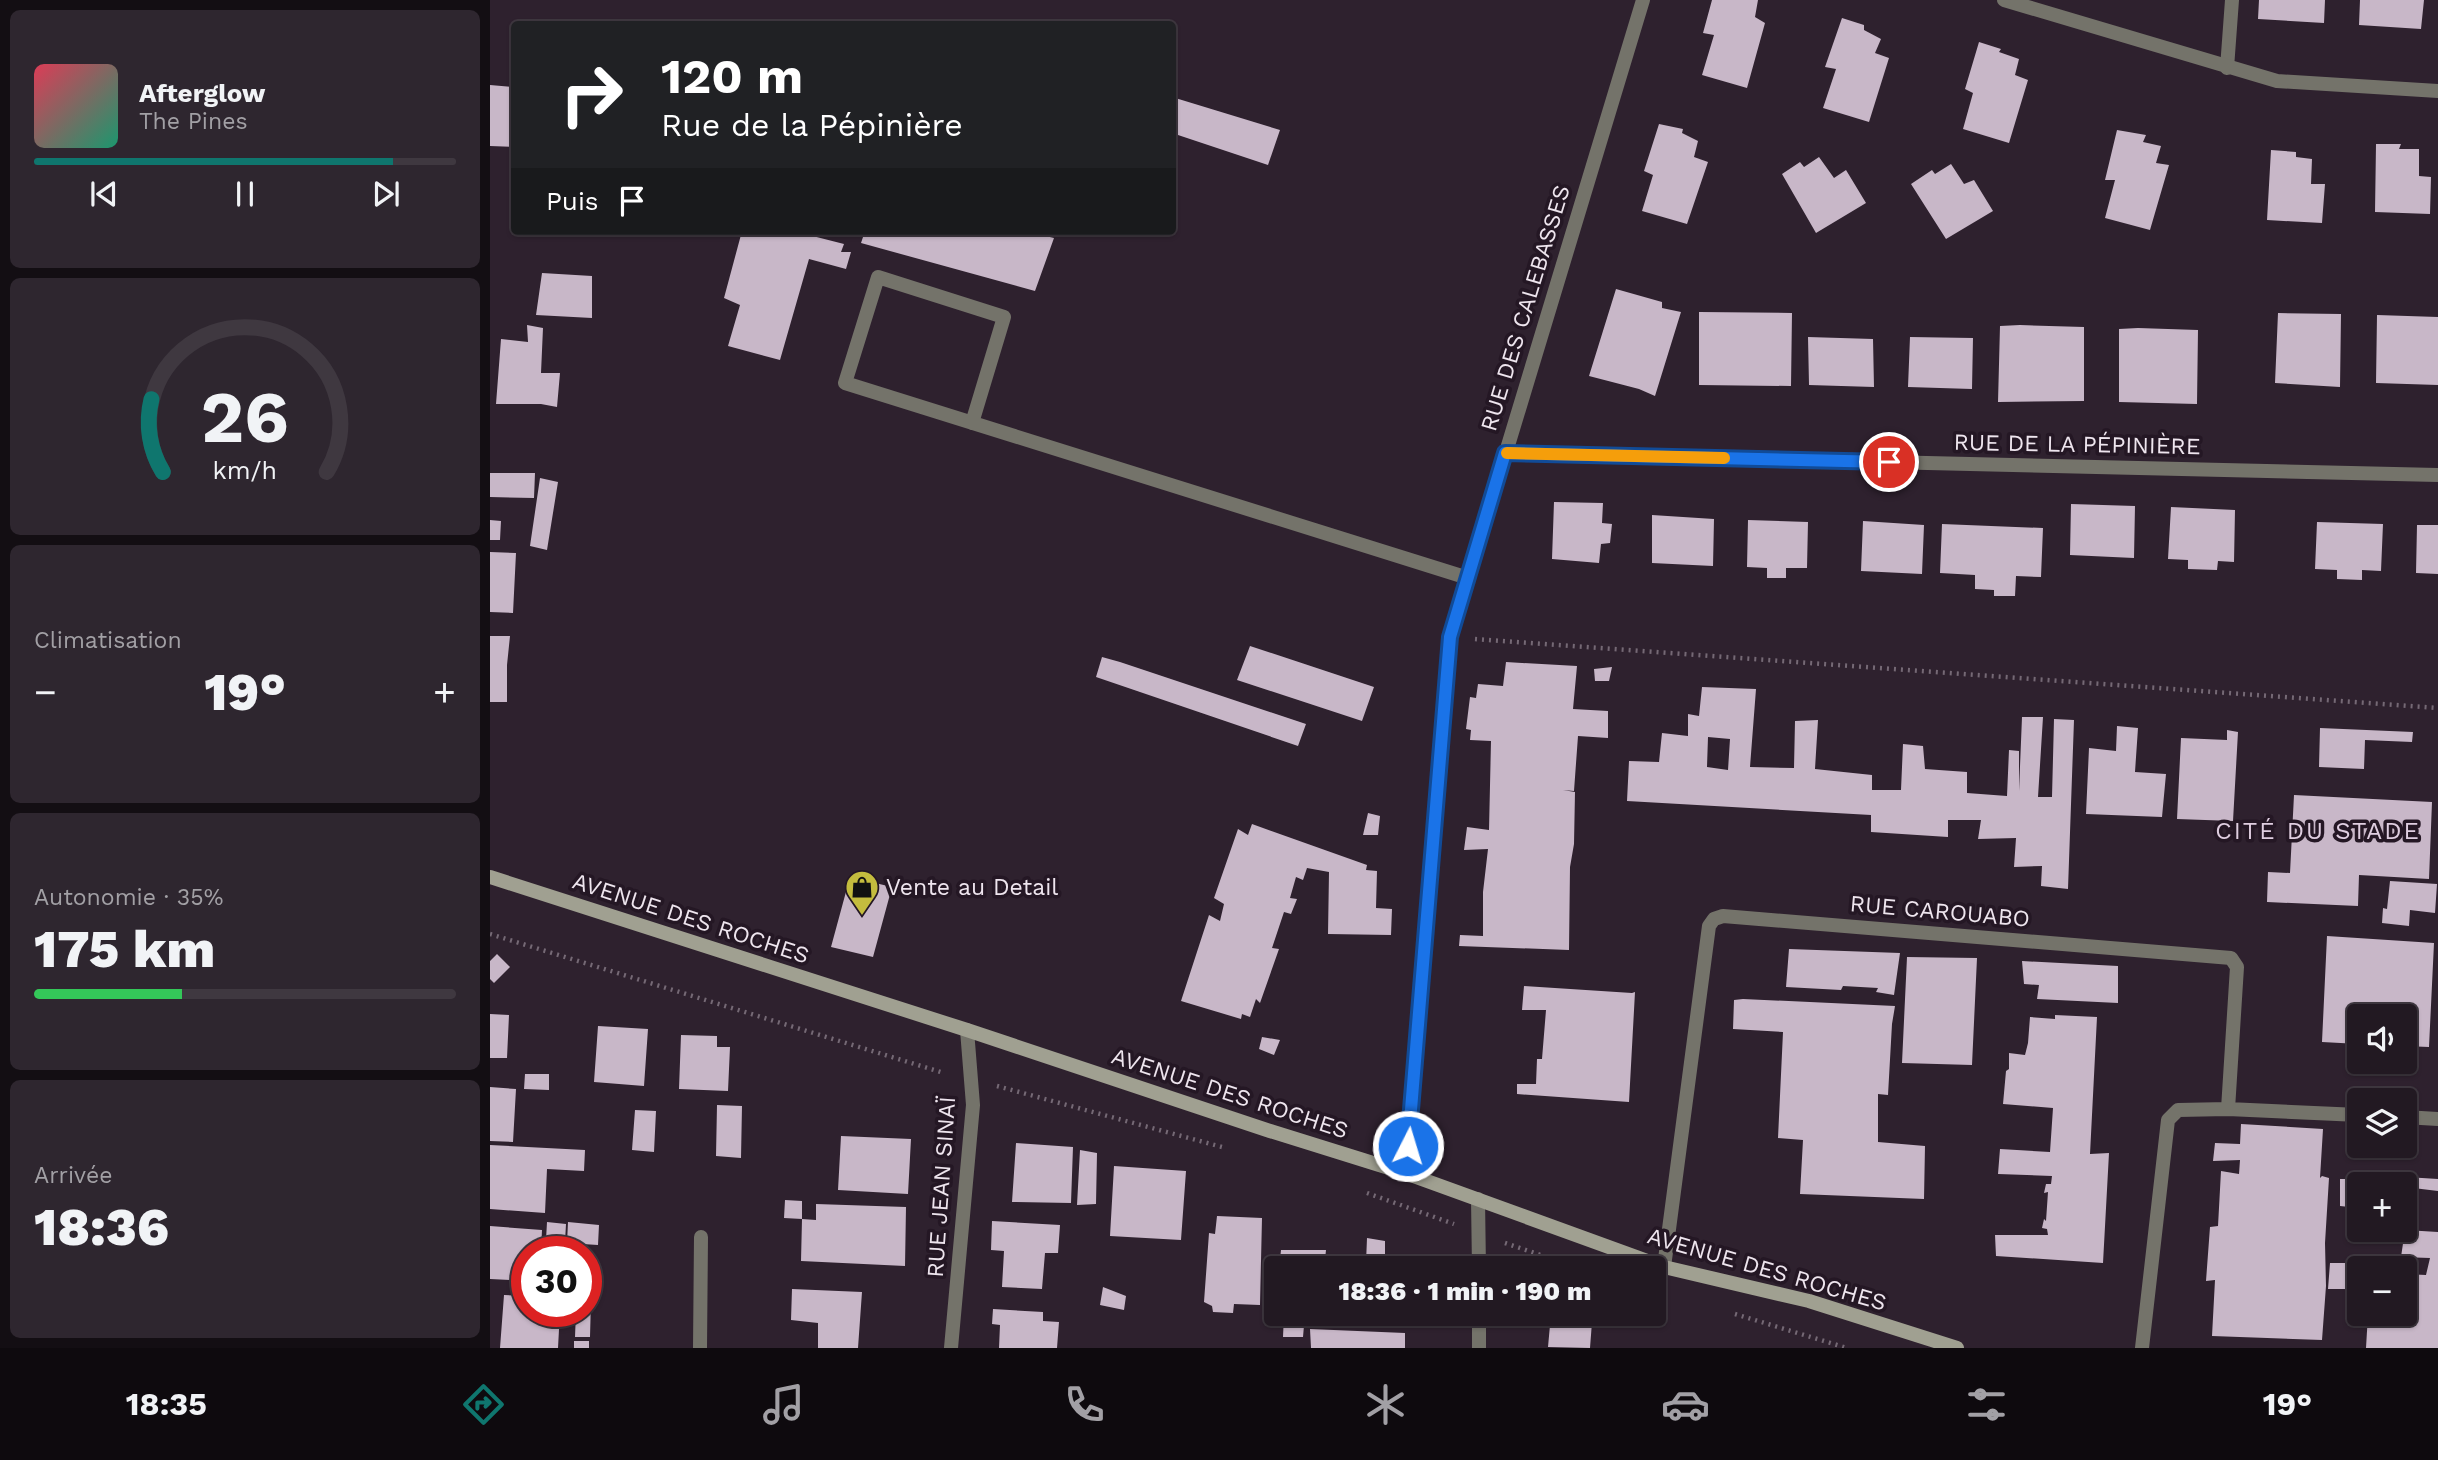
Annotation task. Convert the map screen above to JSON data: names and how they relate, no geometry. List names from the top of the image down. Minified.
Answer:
{"streets":{"street":["RUE DES CALEBASSES","RUE DE LA PÉPINIÈRE","RUE CAROUABO","AVENUE DES ROCHES","RUE JEAN SINAÏ"]},"crossings":[["RUE DES CALEBASSES","RUE DE LA PÉPINIÈRE"],["RUE DES CALEBASSES","AVENUE DES ROCHES"],["AVENUE DES ROCHES","RUE JEAN SINAÏ"]],"districts":["CITÉ DU STADE"],"places":{"shop":["Vente au Detail"]},"page":{"turn":["120 m","Rue de la Pépinière"],"song":["Afterglow","The Pines"],"then":"Puis","tile":["Climatisation",["Autonomie · 35%","175 km"],["Arrivée","18:36"]],"heat":["−","19°","+"],"map_buttons":["+","−"],"limit":"30","trip":"18:36 · 1 min · 190 m","tabs":["18:35","19°"],"gauge":["26","km/h"]}}
